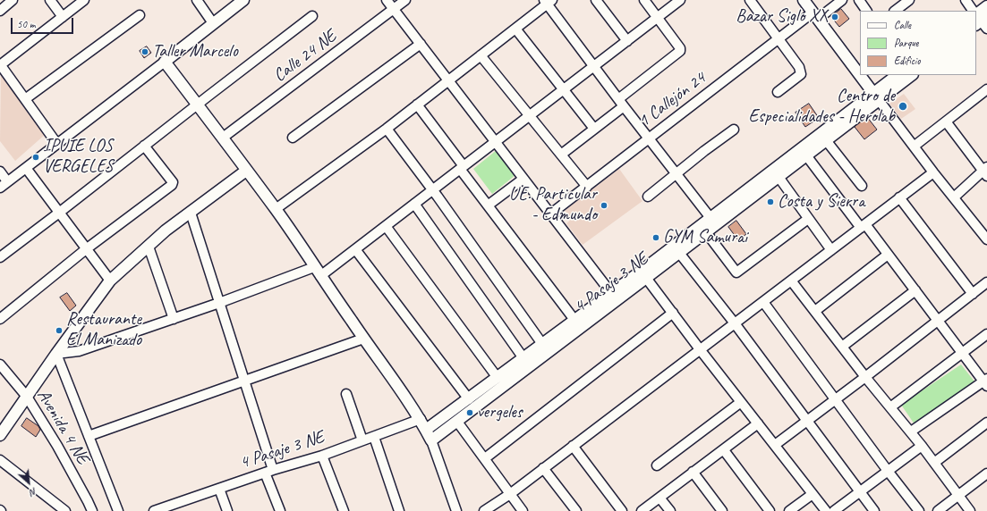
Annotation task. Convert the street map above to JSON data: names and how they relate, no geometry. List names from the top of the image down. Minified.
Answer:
{"streets":{"street":["Calle 24 NE","1 Callejón 24","4 Pasaje 3 NE","Avenida 4 NE"]},"places":["Bazar Siglo XX","Taller Marcelo","Centro de Especialidades - Herolab","IPUIE LOS VERGELES","Costa y Sierra","UE. Particular - Edmundo","GYM Samurai","Restaurante El Manizado","vergeles"],"legend":["Calle","Parque","Edificio"],"scale_bar":"50 m","north":"bottom right"}
